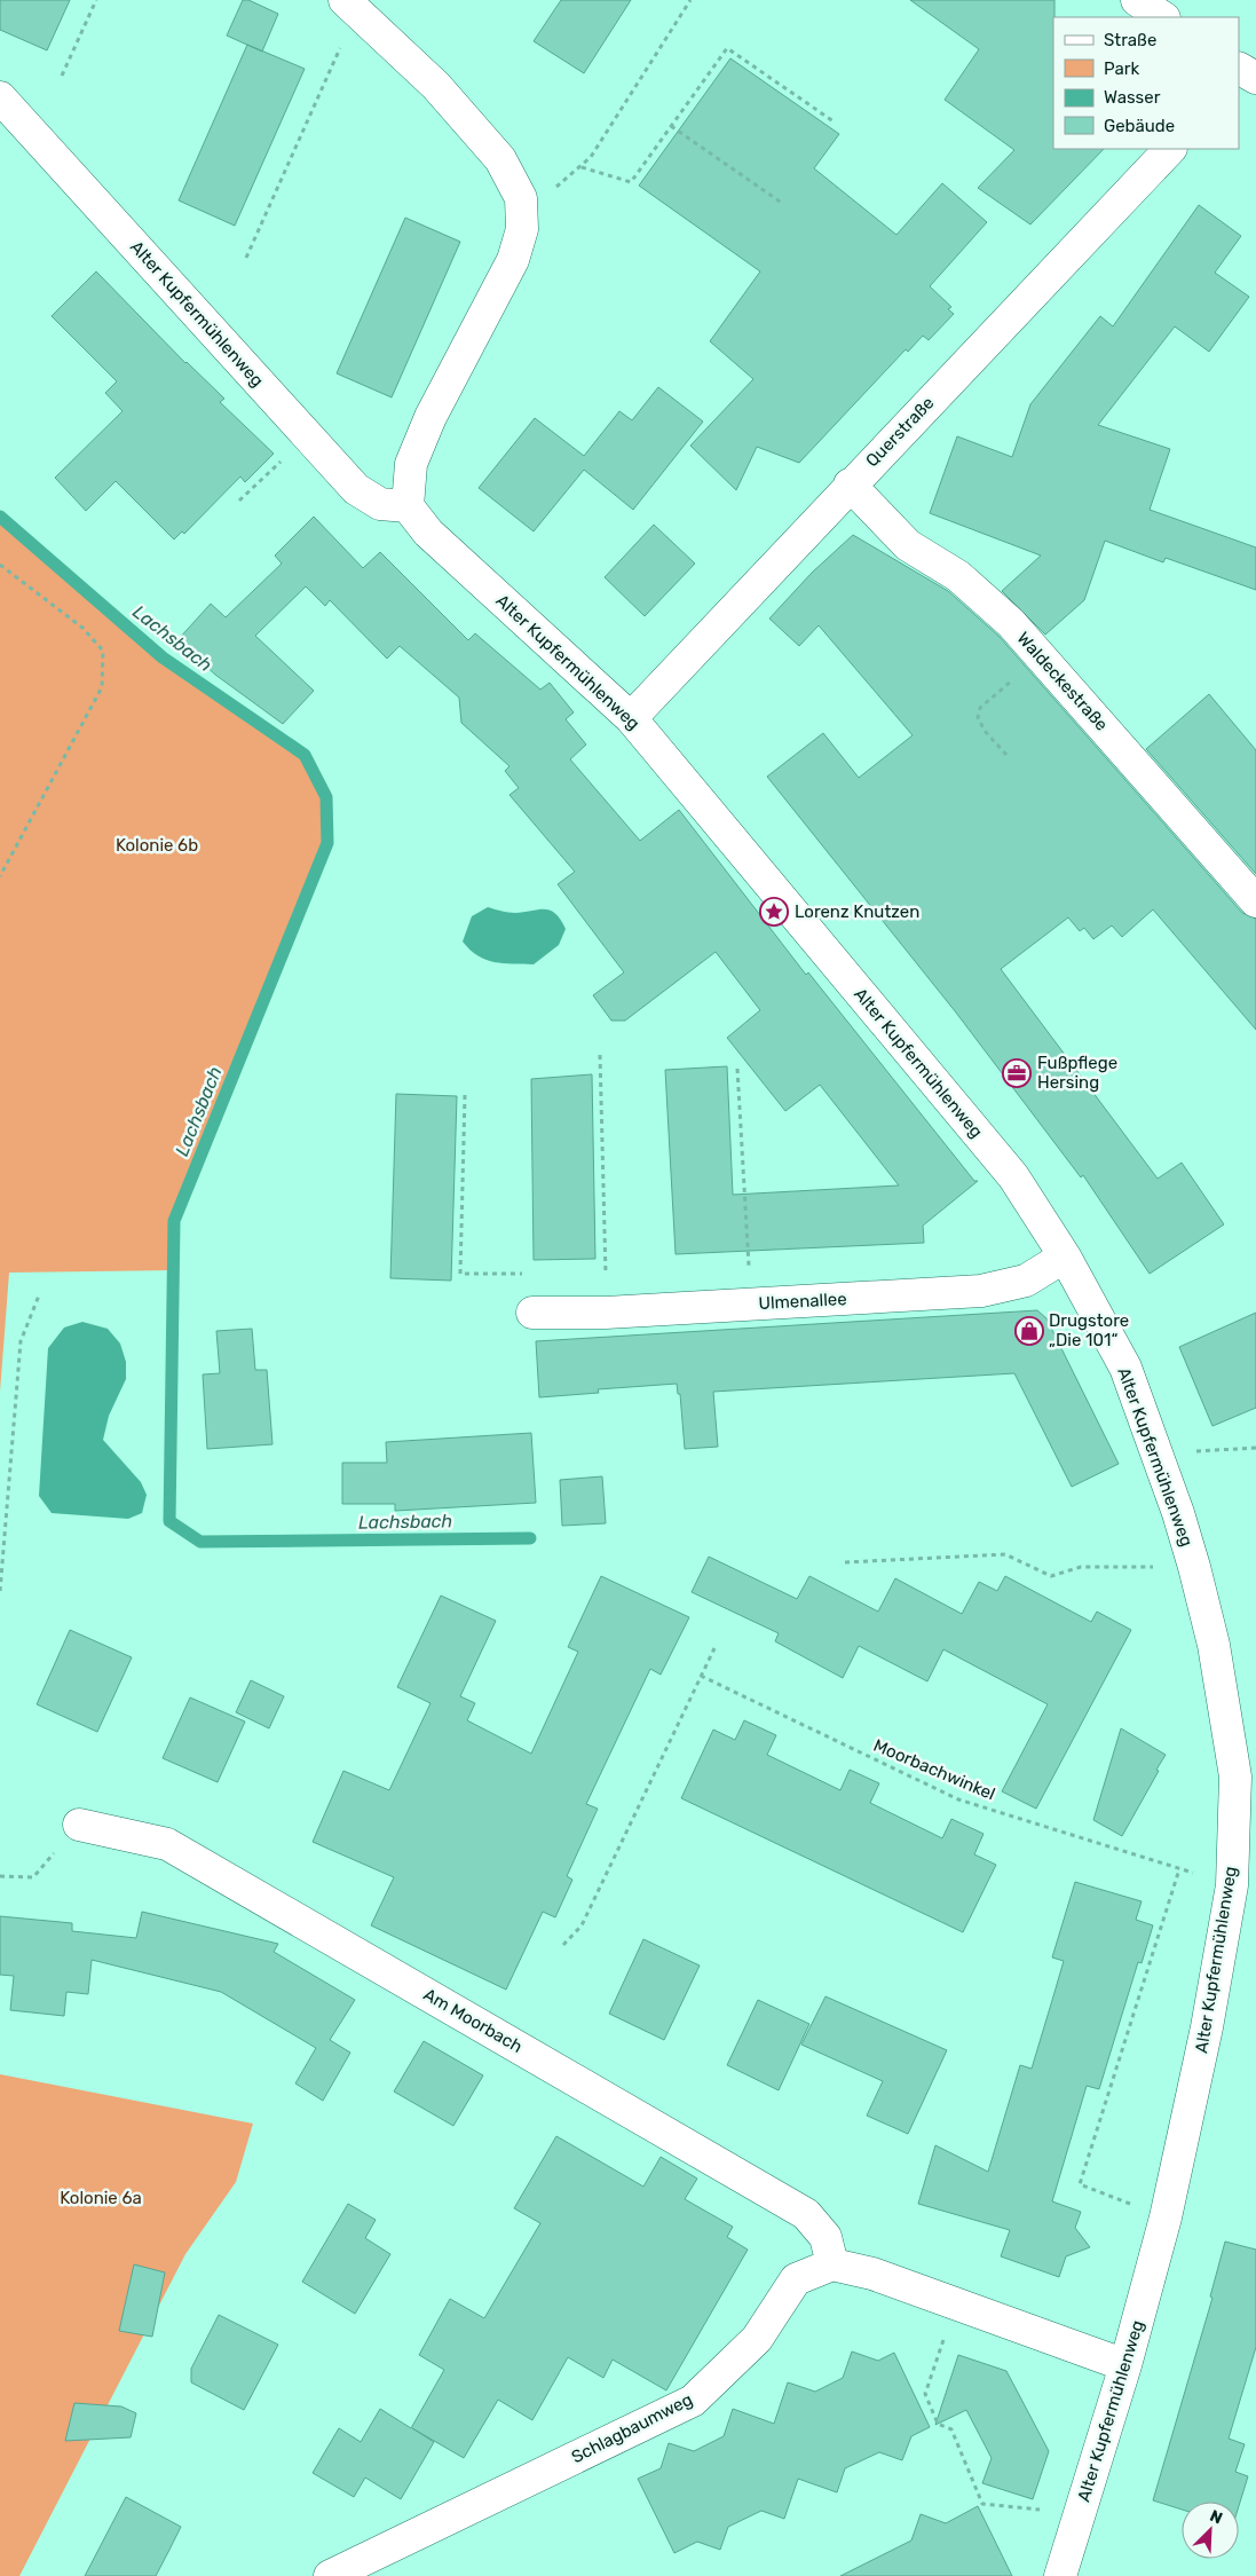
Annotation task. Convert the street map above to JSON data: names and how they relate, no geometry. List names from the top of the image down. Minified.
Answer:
{"streets":{"street":["Alter Kupfermühlenweg","Querstraße","Waldeckestraße","Ulmenallee","Am Moorbach","Schlagbaumweg"],"path":["Moorbachwinkel"]},"crossings":[["Alter Kupfermühlenweg","Querstraße"],["Alter Kupfermühlenweg","Ulmenallee"],["Alter Kupfermühlenweg","Moorbachwinkel"],["Querstraße","Waldeckestraße"],["Am Moorbach","Schlagbaumweg"]],"water":["Lachsbach"],"parks":["Kolonie 6b","Kolonie 6a"],"places":{"place":["Lorenz Knutzen"],"office":["Fußpflege Hersing"],"shop":["Drugstore „Die 101“"]},"legend":["Straße","Park","Wasser","Gebäude"],"north":"top right"}
